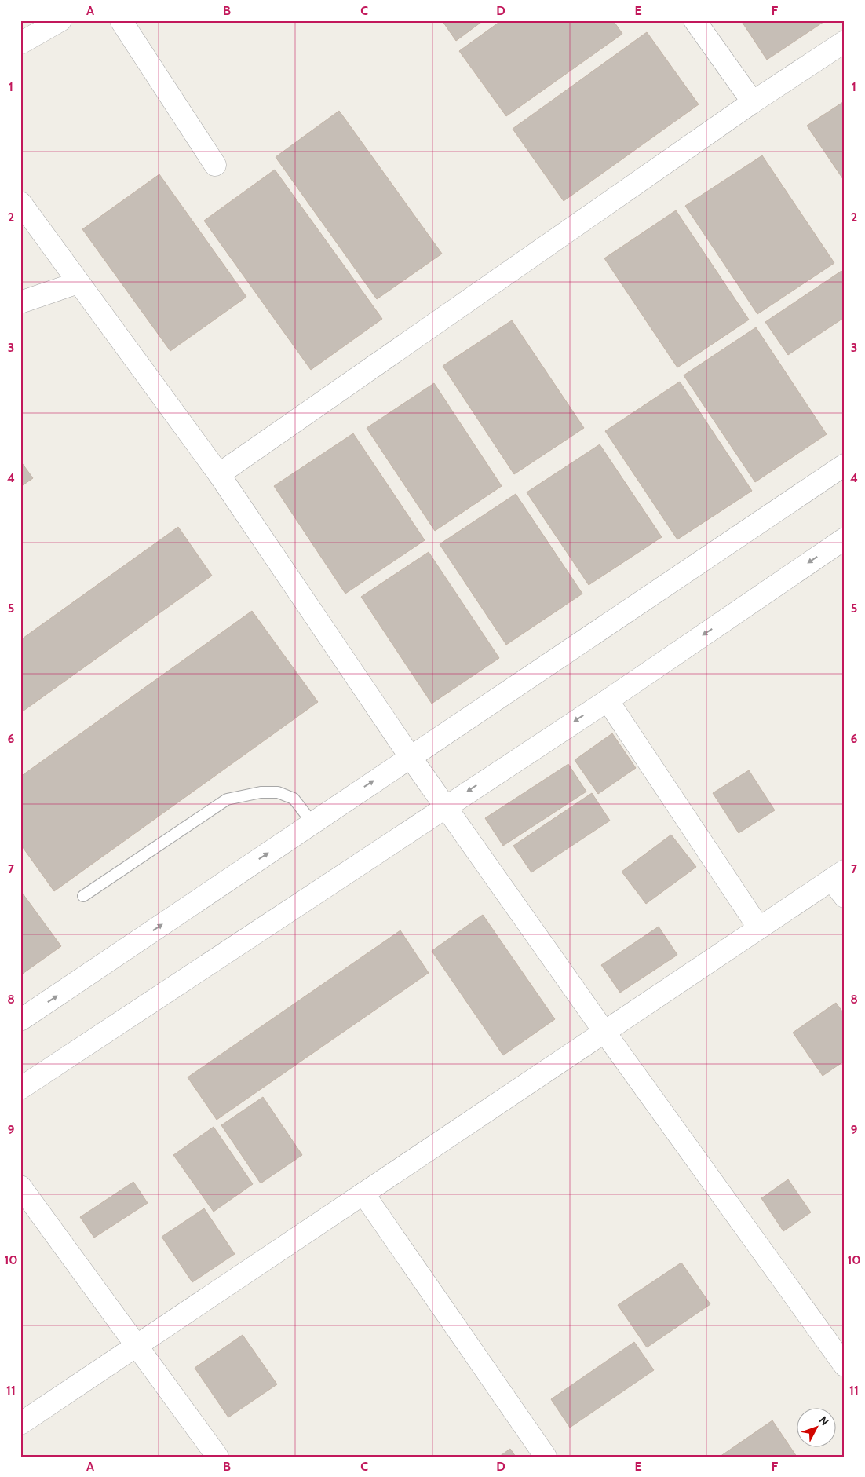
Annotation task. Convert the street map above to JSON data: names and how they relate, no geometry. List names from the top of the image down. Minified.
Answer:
{"north":"top right","grid":{"columns":["A","B","C","D","E","F"],"rows":["1","2","3","4","5","6","7","8","9","10","11"]}}
